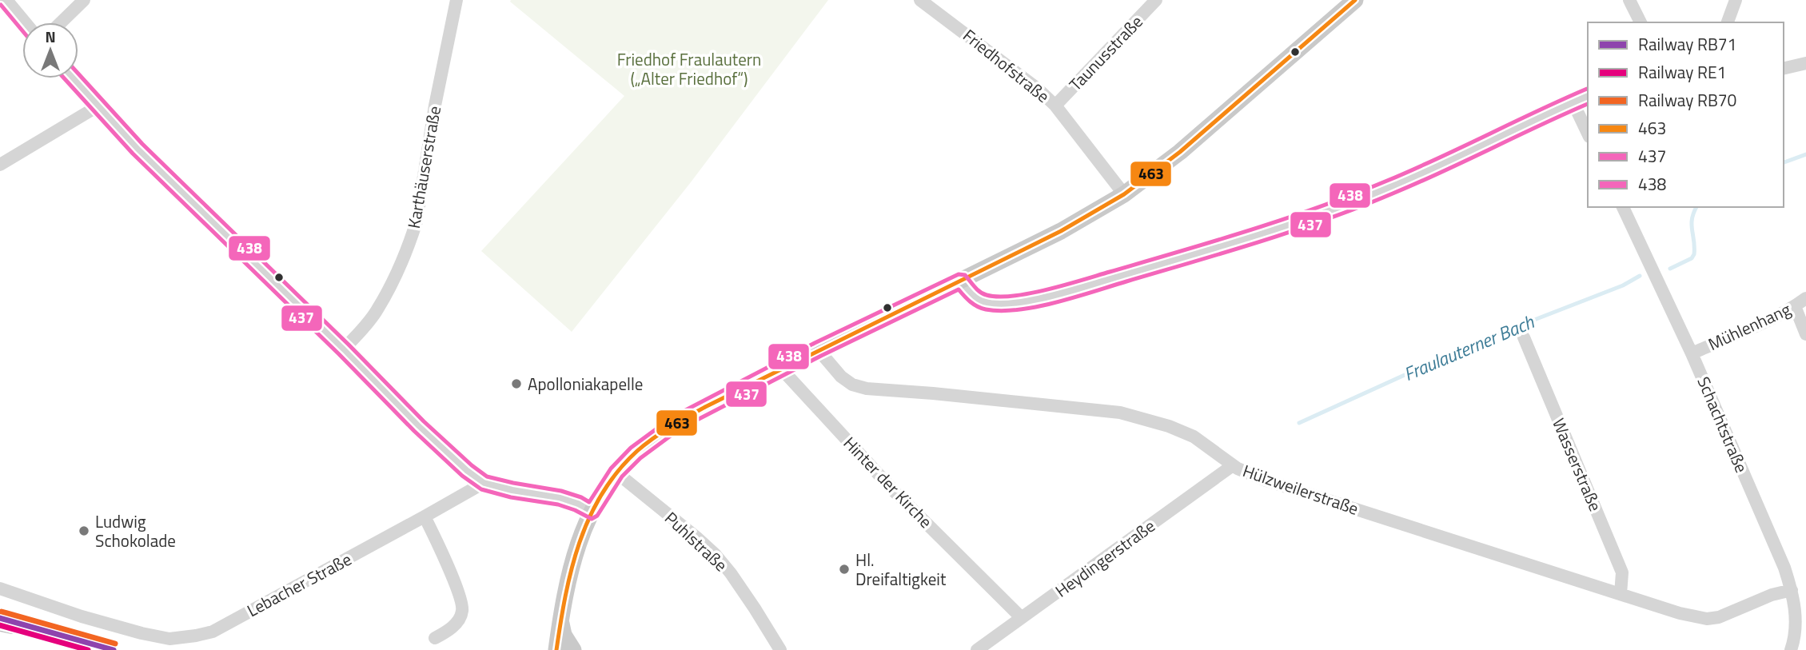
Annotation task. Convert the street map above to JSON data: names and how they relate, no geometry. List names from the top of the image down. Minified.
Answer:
{"streets":{"street":["Taunusstraße","Friedhofstraße","Karthäuserstraße","Mühlenhang","Schachtstraße","Wasserstraße","Hinter der Kirche","Hülzweilerstraße","Puhlstraße","Heydingerstraße","Lebacher Straße"]},"crossings":[["Taunusstraße","Friedhofstraße"],["Mühlenhang","Schachtstraße"],["Schachtstraße","Hülzweilerstraße"],["Wasserstraße","Hülzweilerstraße"],["Hinter der Kirche","Heydingerstraße"],["Hülzweilerstraße","Heydingerstraße"]],"water":["Fraulauterner Bach"],"parks":["Friedhof Fraulautern („Alter Friedhof“)"],"places":["Apolloniakapelle","Ludwig Schokolade","Hl. Dreifaltigkeit"],"lines":["transit line 463","transit line 437","transit line 438","rail line RB70","rail line RB71","rail line RE1"],"legend":["Railway RB71","Railway RE1","Railway RB70","463","437","438"],"north":"top"}
